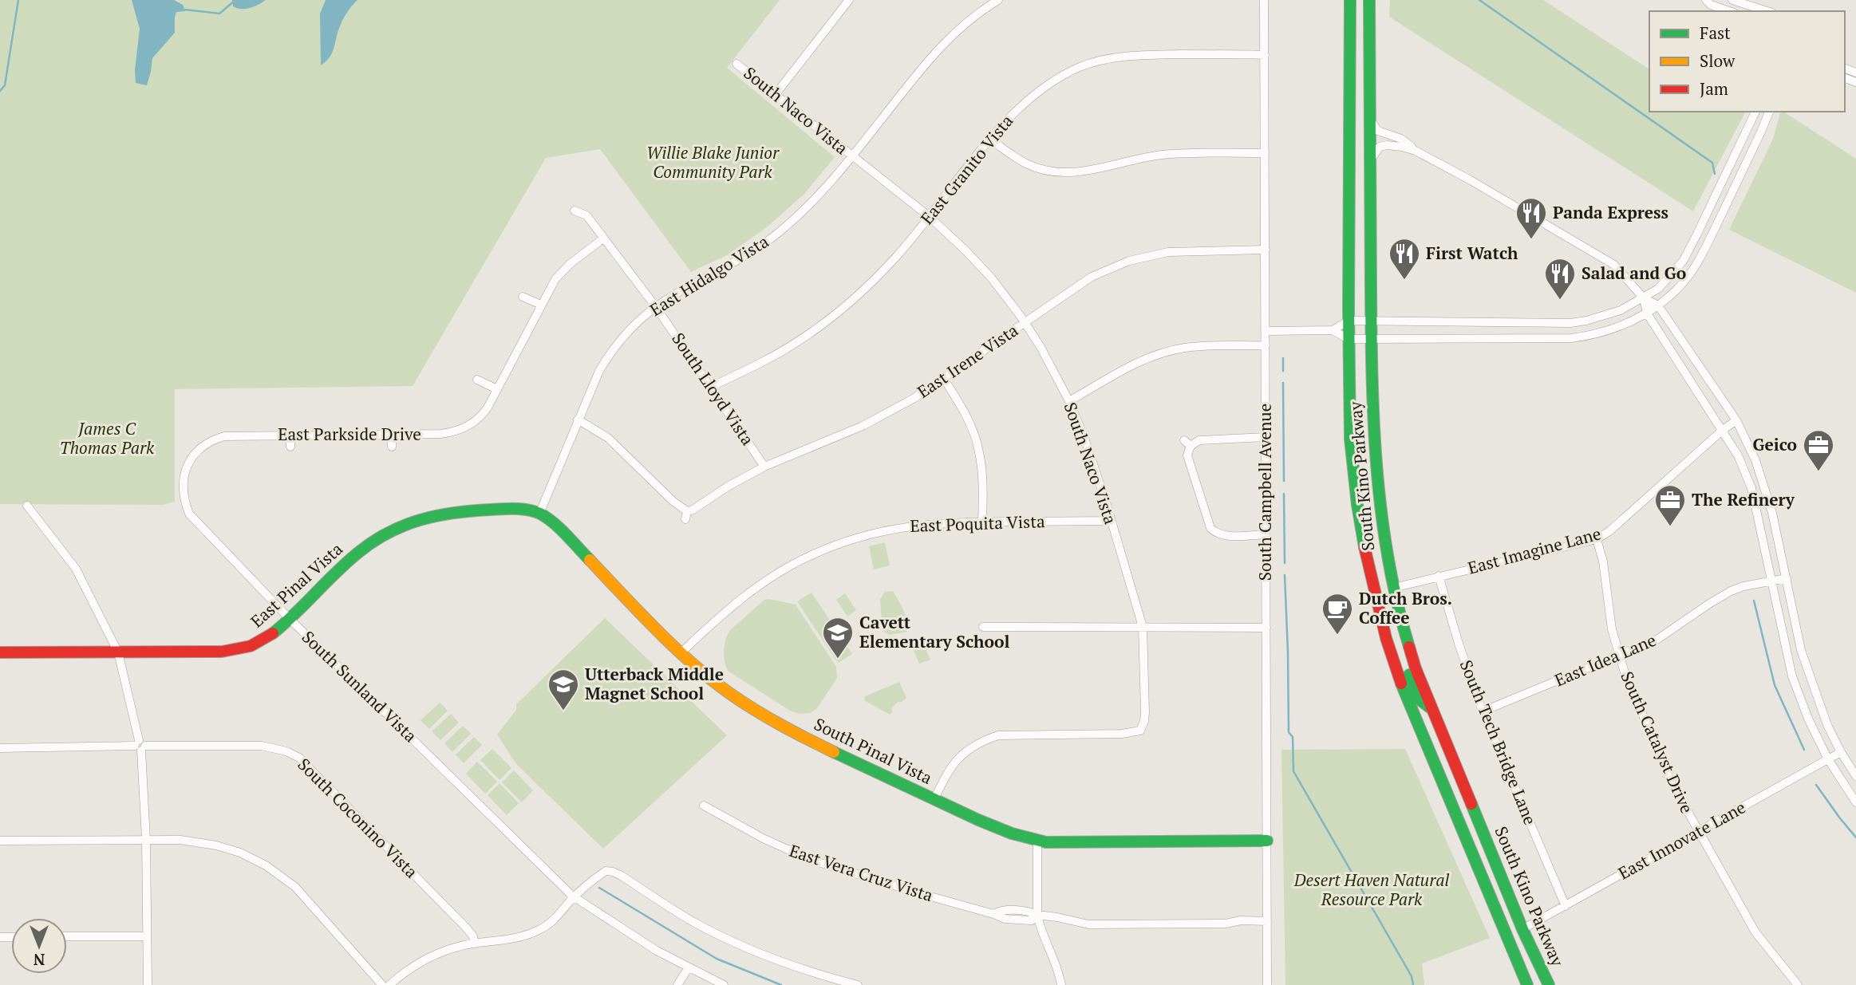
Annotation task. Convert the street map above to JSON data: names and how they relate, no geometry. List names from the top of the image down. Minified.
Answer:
{"streets":{"main road":["South Kino Parkway","East Pinal Vista","South Pinal Vista"],"street":["South Naco Vista","East Granito Vista","East Hidalgo Vista","East Irene Vista","South Lloyd Vista","East Parkside Drive","South Campbell Avenue","East Poquita Vista","East Imagine Lane","East Idea Lane","South Sunland Vista","South Tech Bridge Lane","South Catalyst Drive","South Coconino Vista","East Innovate Lane","East Vera Cruz Vista"]},"crossings":[["South Naco Vista","East Granito Vista"],["South Naco Vista","East Hidalgo Vista"],["South Naco Vista","East Irene Vista"],["South Naco Vista","East Poquita Vista"],["South Naco Vista","South Pinal Vista"],["East Granito Vista","South Lloyd Vista"],["East Granito Vista","South Campbell Avenue"],["East Hidalgo Vista","East Irene Vista"],["East Hidalgo Vista","South Lloyd Vista"],["East Hidalgo Vista","East Pinal Vista"],["East Hidalgo Vista","South Pinal Vista"],["East Irene Vista","South Lloyd Vista"],["East Irene Vista","South Campbell Avenue"],["South Lloyd Vista","East Parkside Drive"],["East Parkside Drive","South Sunland Vista"],["South Kino Parkway","East Imagine Lane"],["South Kino Parkway","East Innovate Lane"],["South Campbell Avenue","South Pinal Vista"],["South Campbell Avenue","East Vera Cruz Vista"],["East Poquita Vista","South Pinal Vista"],["East Imagine Lane","South Tech Bridge Lane"],["East Imagine Lane","South Catalyst Drive"],["East Pinal Vista","South Sunland Vista"],["East Pinal Vista","South Pinal Vista"],["East Idea Lane","South Tech Bridge Lane"],["East Idea Lane","South Catalyst Drive"],["South Tech Bridge Lane","East Innovate Lane"],["South Catalyst Drive","East Innovate Lane"]],"parks":["Willie Blake Junior Community Park","James C Thomas Park","Desert Haven Natural Resource Park"],"places":{"restaurant":["Panda Express","First Watch","Salad and Go"],"office":["Geico","The Refinery"],"cafe":["Dutch Bros. Coffee"],"school or university":["Cavett Elementary School","Utterback Middle Magnet School"]},"legend":["Fast","Slow","Jam"],"north":"bottom"}
